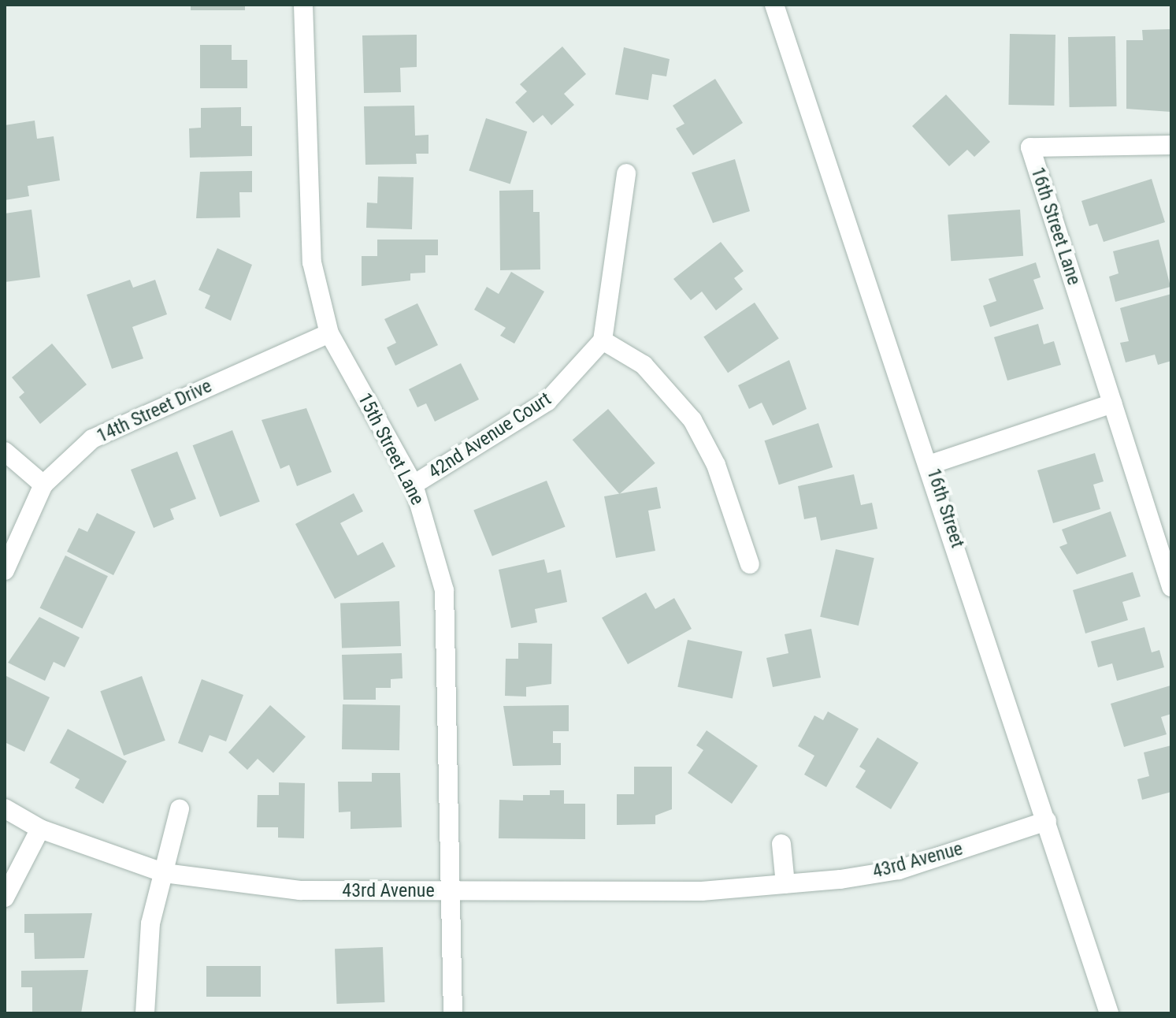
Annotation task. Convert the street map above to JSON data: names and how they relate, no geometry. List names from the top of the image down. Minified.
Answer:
{"streets":{"street":["16th Street Lane","14th Street Drive","42nd Avenue Court","15th Street Lane","16th Street","43rd Avenue"]},"crossings":[["14th Street Drive","15th Street Lane"],["42nd Avenue Court","15th Street Lane"],["15th Street Lane","43rd Avenue"],["16th Street","43rd Avenue"]]}
